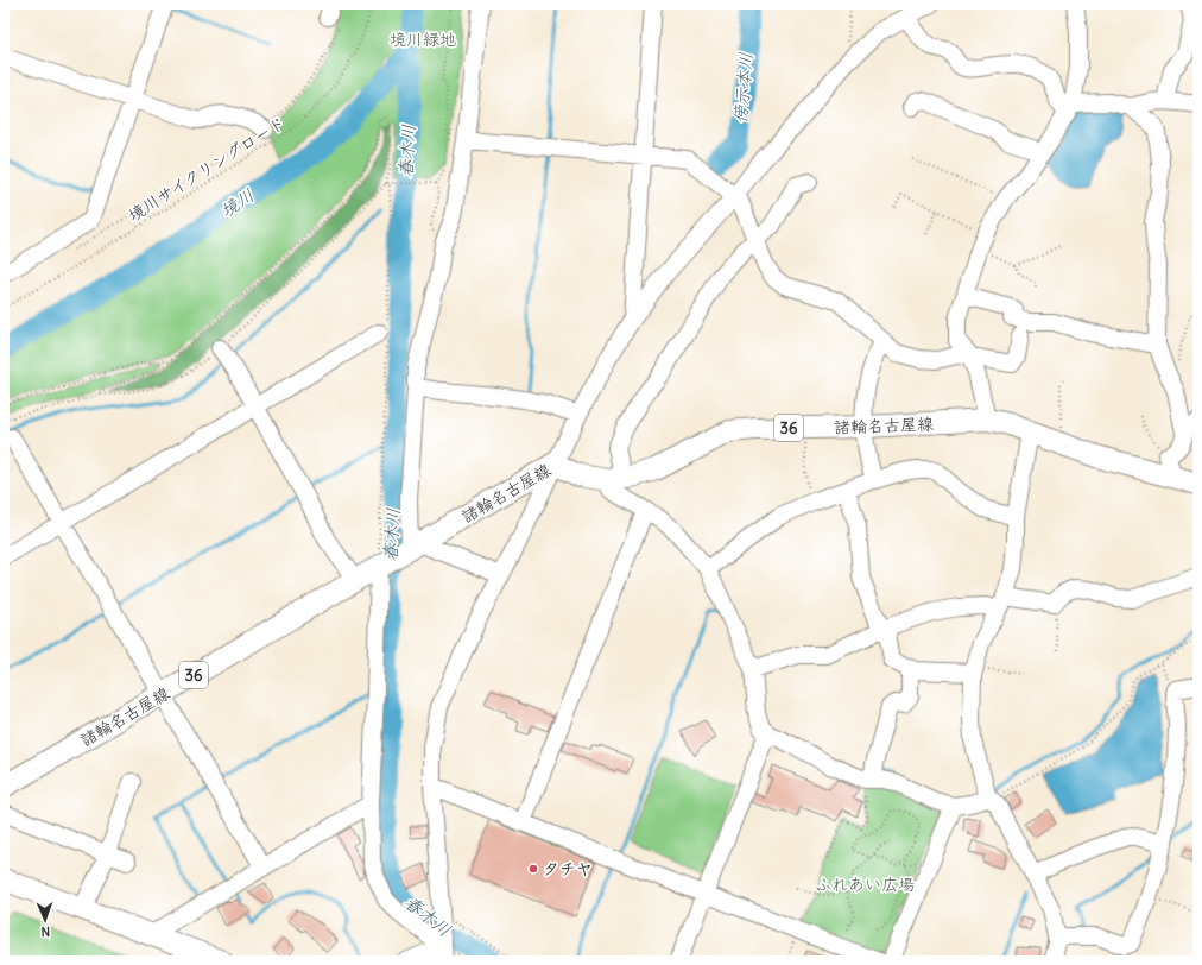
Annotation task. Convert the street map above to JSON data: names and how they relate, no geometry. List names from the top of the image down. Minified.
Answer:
{"streets":{"main road":["諸輪名古屋線","36"],"path":["境川サイクリングロード"]},"water":["傍示本川","春木川","境川"],"parks":["境川緑地","ふれあい広場"],"places":["タチヤ"],"north":"bottom"}
